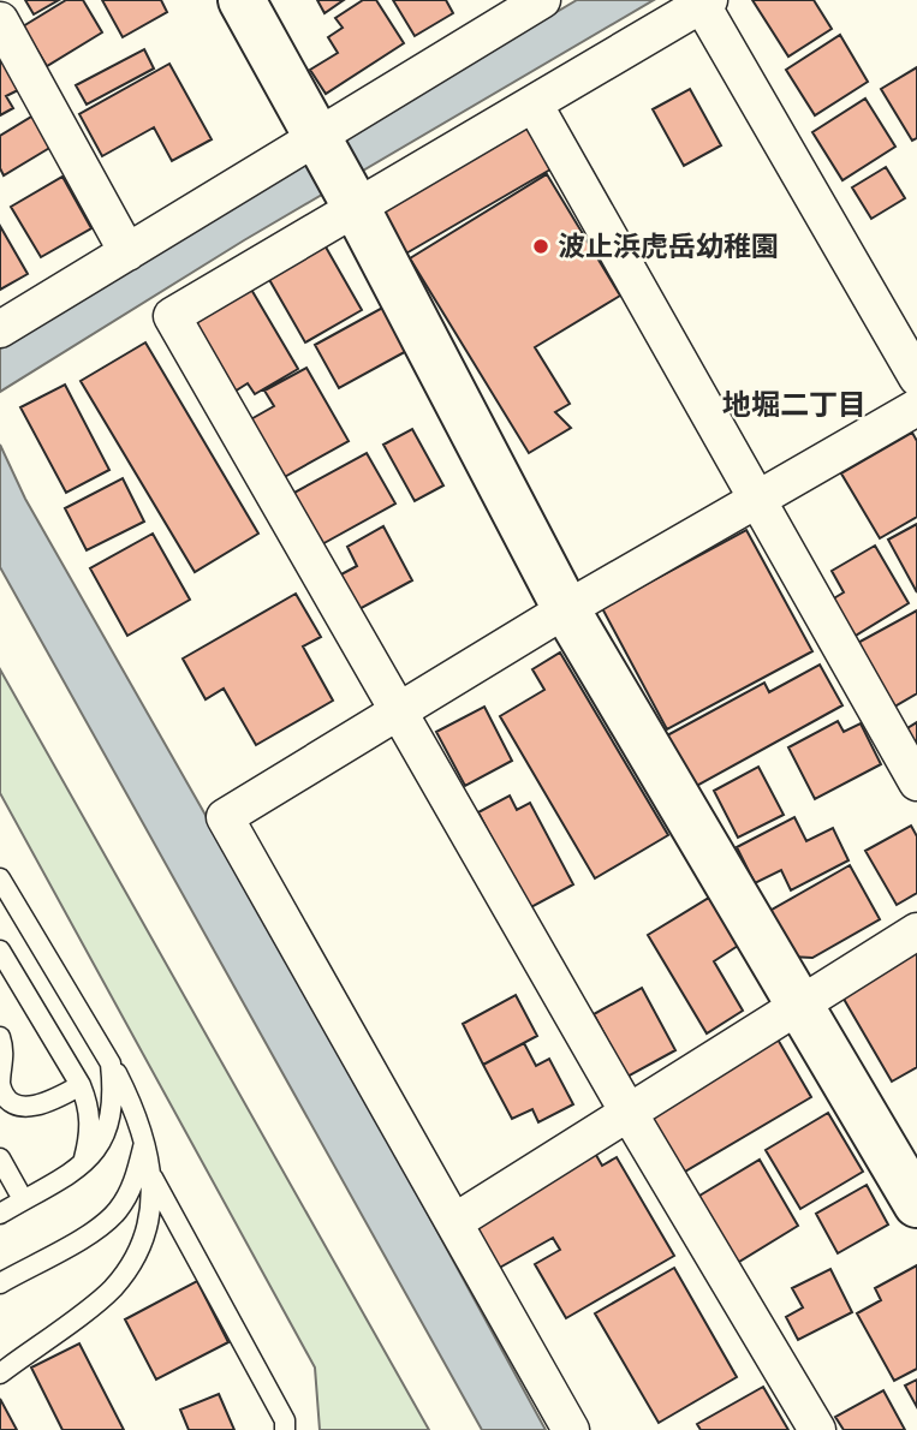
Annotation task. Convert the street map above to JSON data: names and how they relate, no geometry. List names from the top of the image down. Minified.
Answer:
{"districts":["地堀二丁目"],"places":["波止浜虎岳幼稚園"]}
